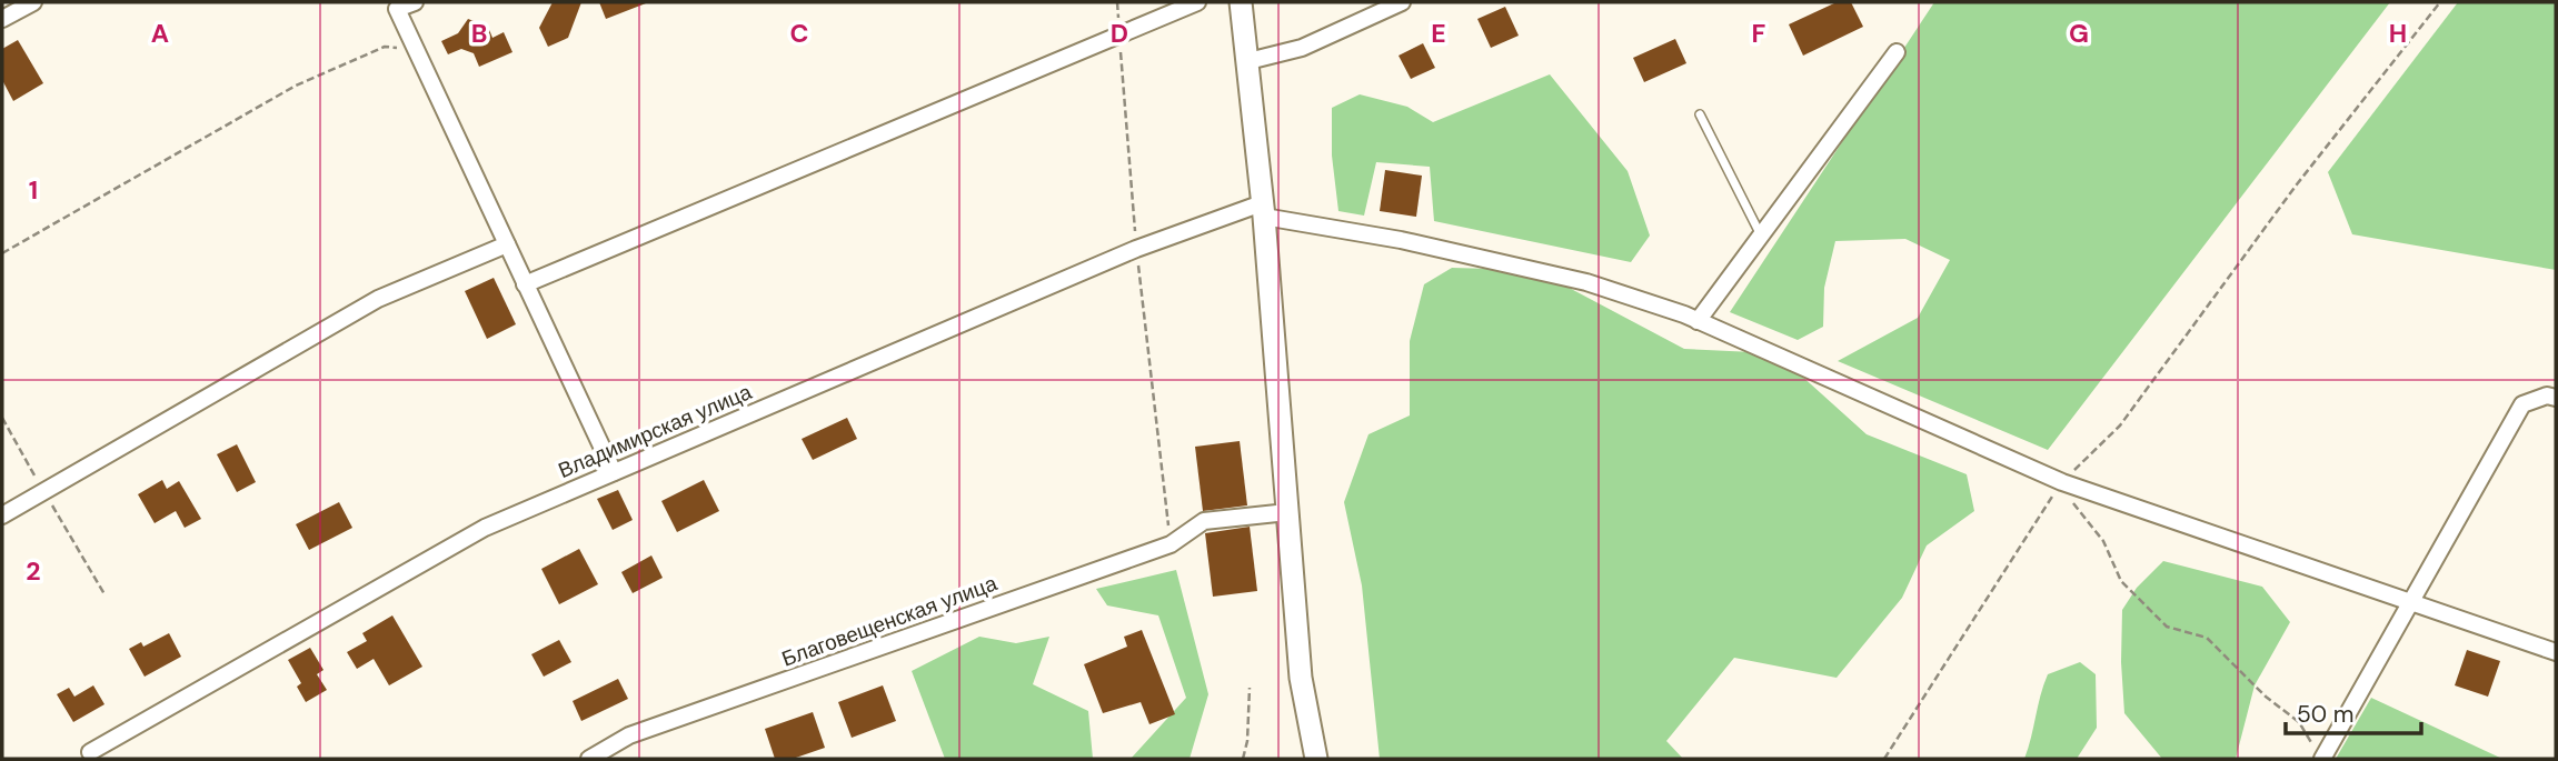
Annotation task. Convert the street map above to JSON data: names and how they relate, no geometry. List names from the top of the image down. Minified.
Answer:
{"streets":{"street":["Владимирская улица","Благовещенская улица"]},"scale_bar":"50 m","grid":{"columns":["A","B","C","D","E","F","G","H"],"rows":["1","2"]}}
